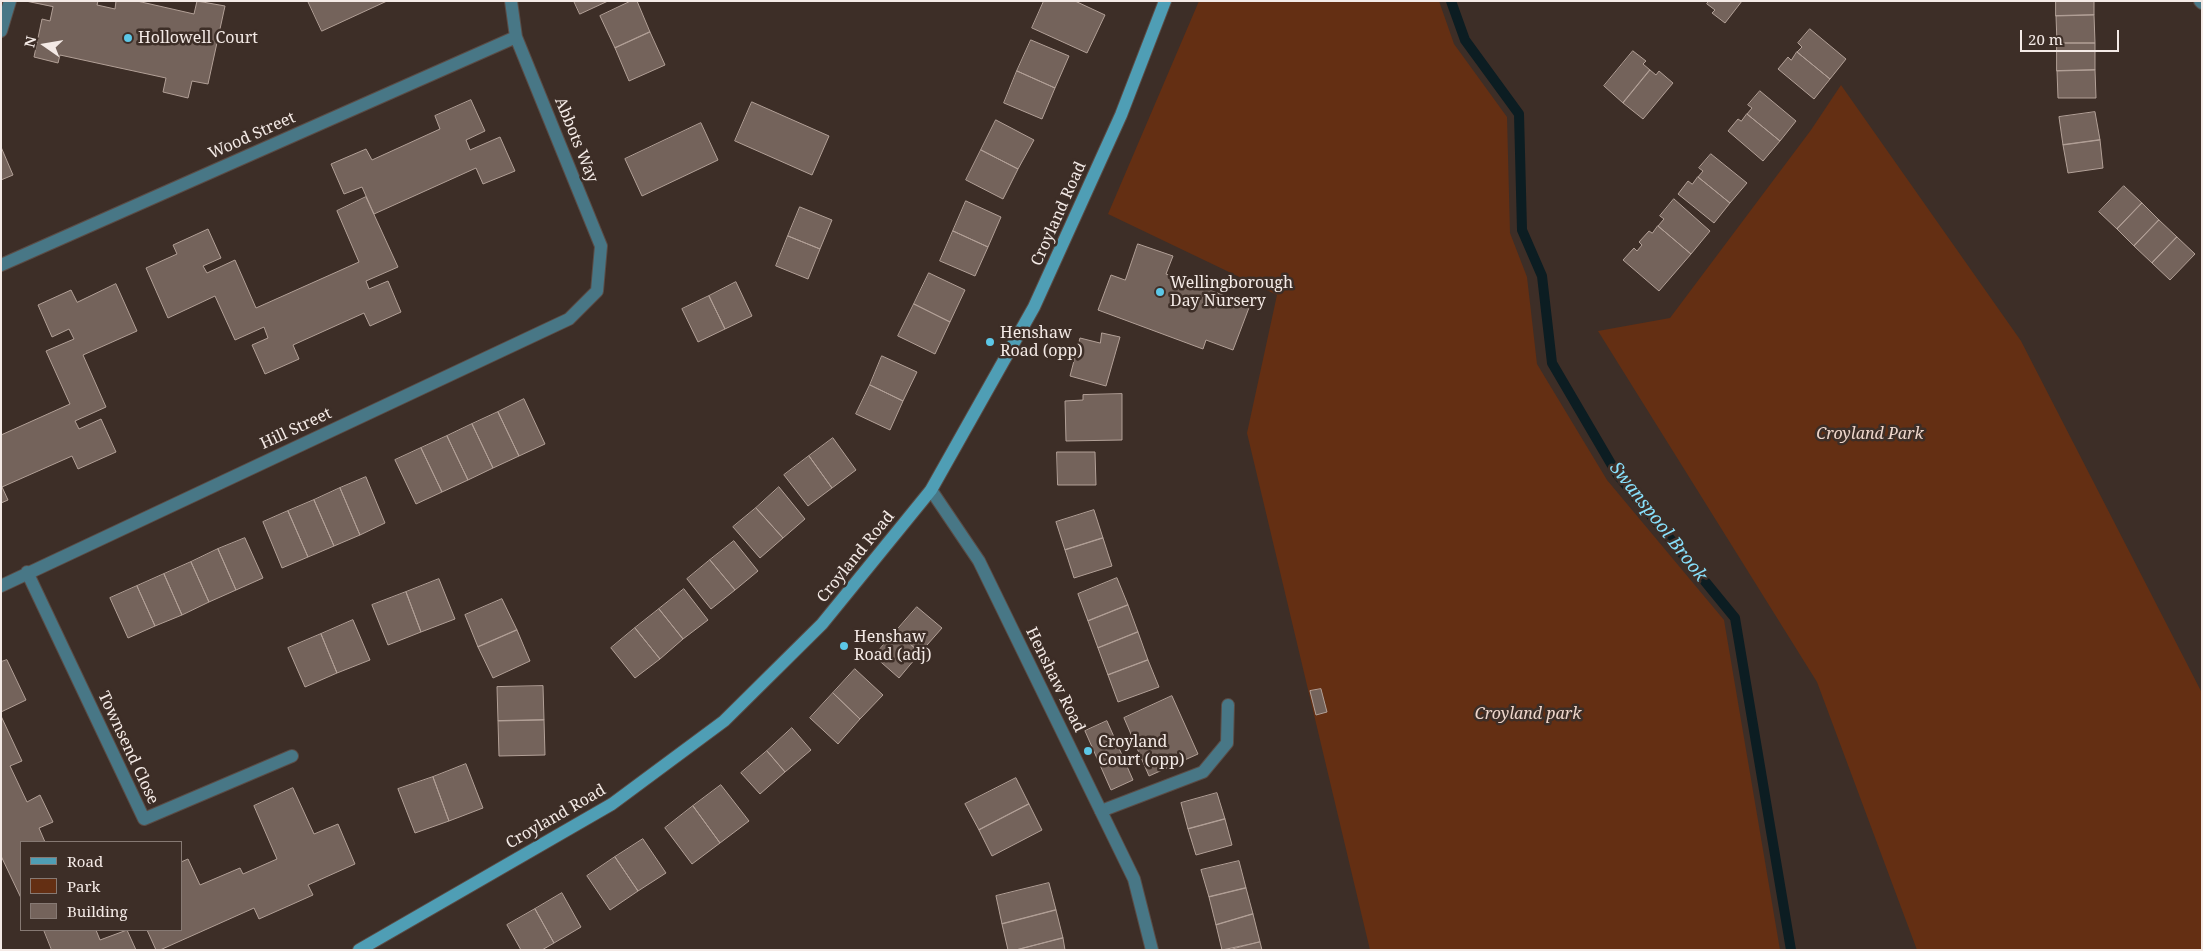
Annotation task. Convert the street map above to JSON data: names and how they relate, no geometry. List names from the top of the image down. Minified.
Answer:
{"streets":{"main road":["Croyland Road"],"street":["Wood Street","Abbots Way","Hill Street","Henshaw Road","Townsend Close"]},"crossings":[["Wood Street","Abbots Way"],["Abbots Way","Hill Street"],["Croyland Road","Henshaw Road"],["Hill Street","Townsend Close"]],"water":["Swanspool Brook"],"parks":["Croyland Park","Croyland park"],"places":["Hollowell Court","Wellingborough Day Nursery","Henshaw Road (opp)","Henshaw Road (adj)","Croyland Court (opp)"],"legend":["Road","Park","Building"],"scale_bar":"20 m","north":"left"}
